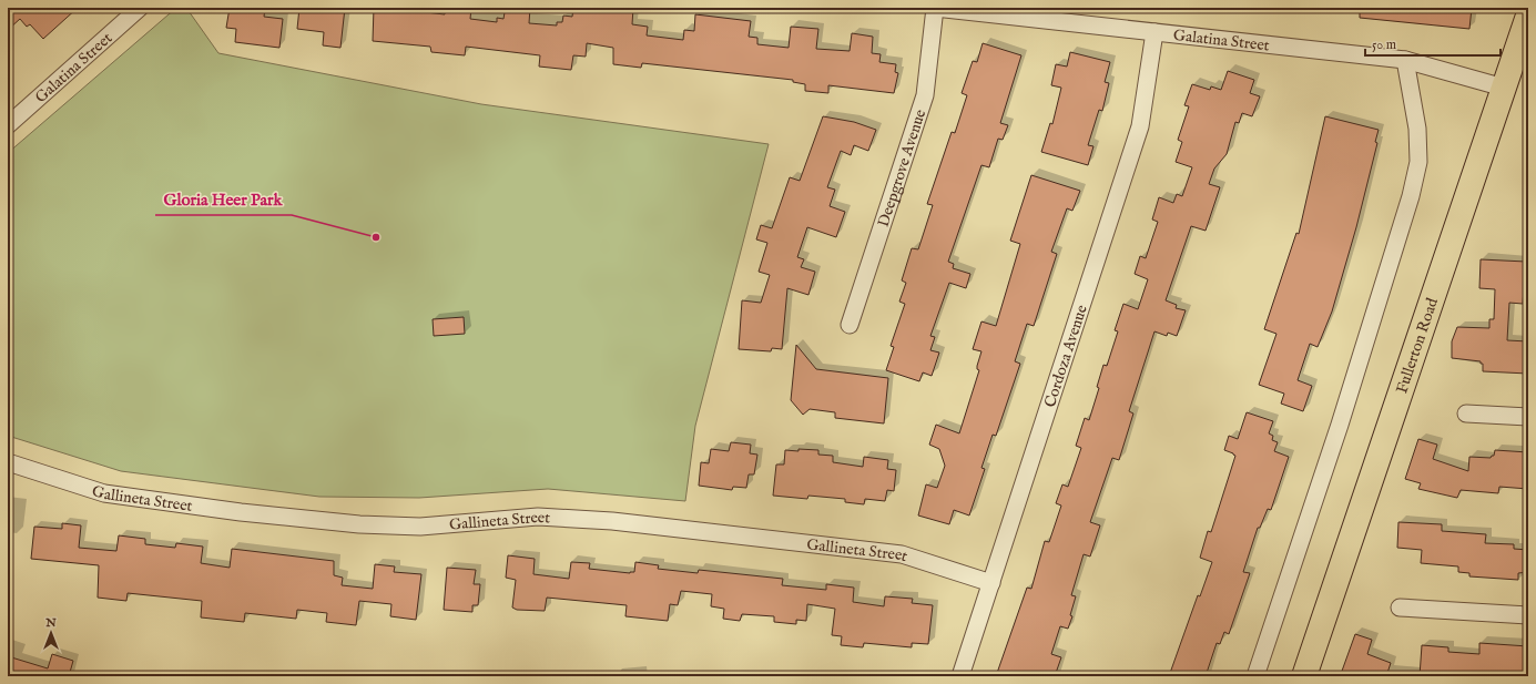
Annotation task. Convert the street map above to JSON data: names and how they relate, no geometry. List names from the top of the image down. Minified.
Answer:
{"streets":{"main road":["Fullerton Road"],"street":["Galatina Street","Deepgrove Avenue","Cordoza Avenue","Gallineta Street"]},"crossings":[["Galatina Street","Deepgrove Avenue"],["Galatina Street","Fullerton Road"],["Galatina Street","Cordoza Avenue"],["Cordoza Avenue","Gallineta Street"]],"places":["Gloria Heer Park"],"scale_bar":"50 m","north":"top"}
